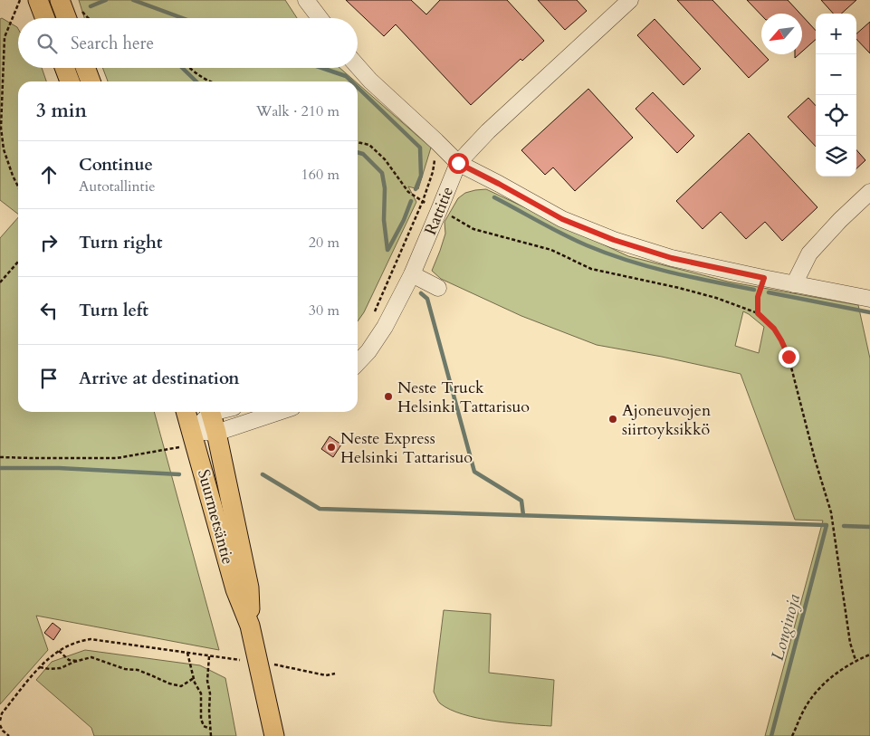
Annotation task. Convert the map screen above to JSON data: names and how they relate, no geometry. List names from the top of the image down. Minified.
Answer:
{"streets":{"main road":["Suurmetsäntie"],"street":["Rattitie"]},"water":["Longinoja"],"places":["Neste Truck Helsinki Tattarisuo","Ajoneuvojen siirtoyksikkö","Neste Express Helsinki Tattarisuo"],"north":"bottom left","page":{"map_buttons":["+","−"],"search":"Search here","heading":["3 min","Walk · 210 m"],"list":[["Continue","Autotallintie","160 m"],["Turn right","20 m"],["Turn left","30 m"],"Arrive at destination"]}}
